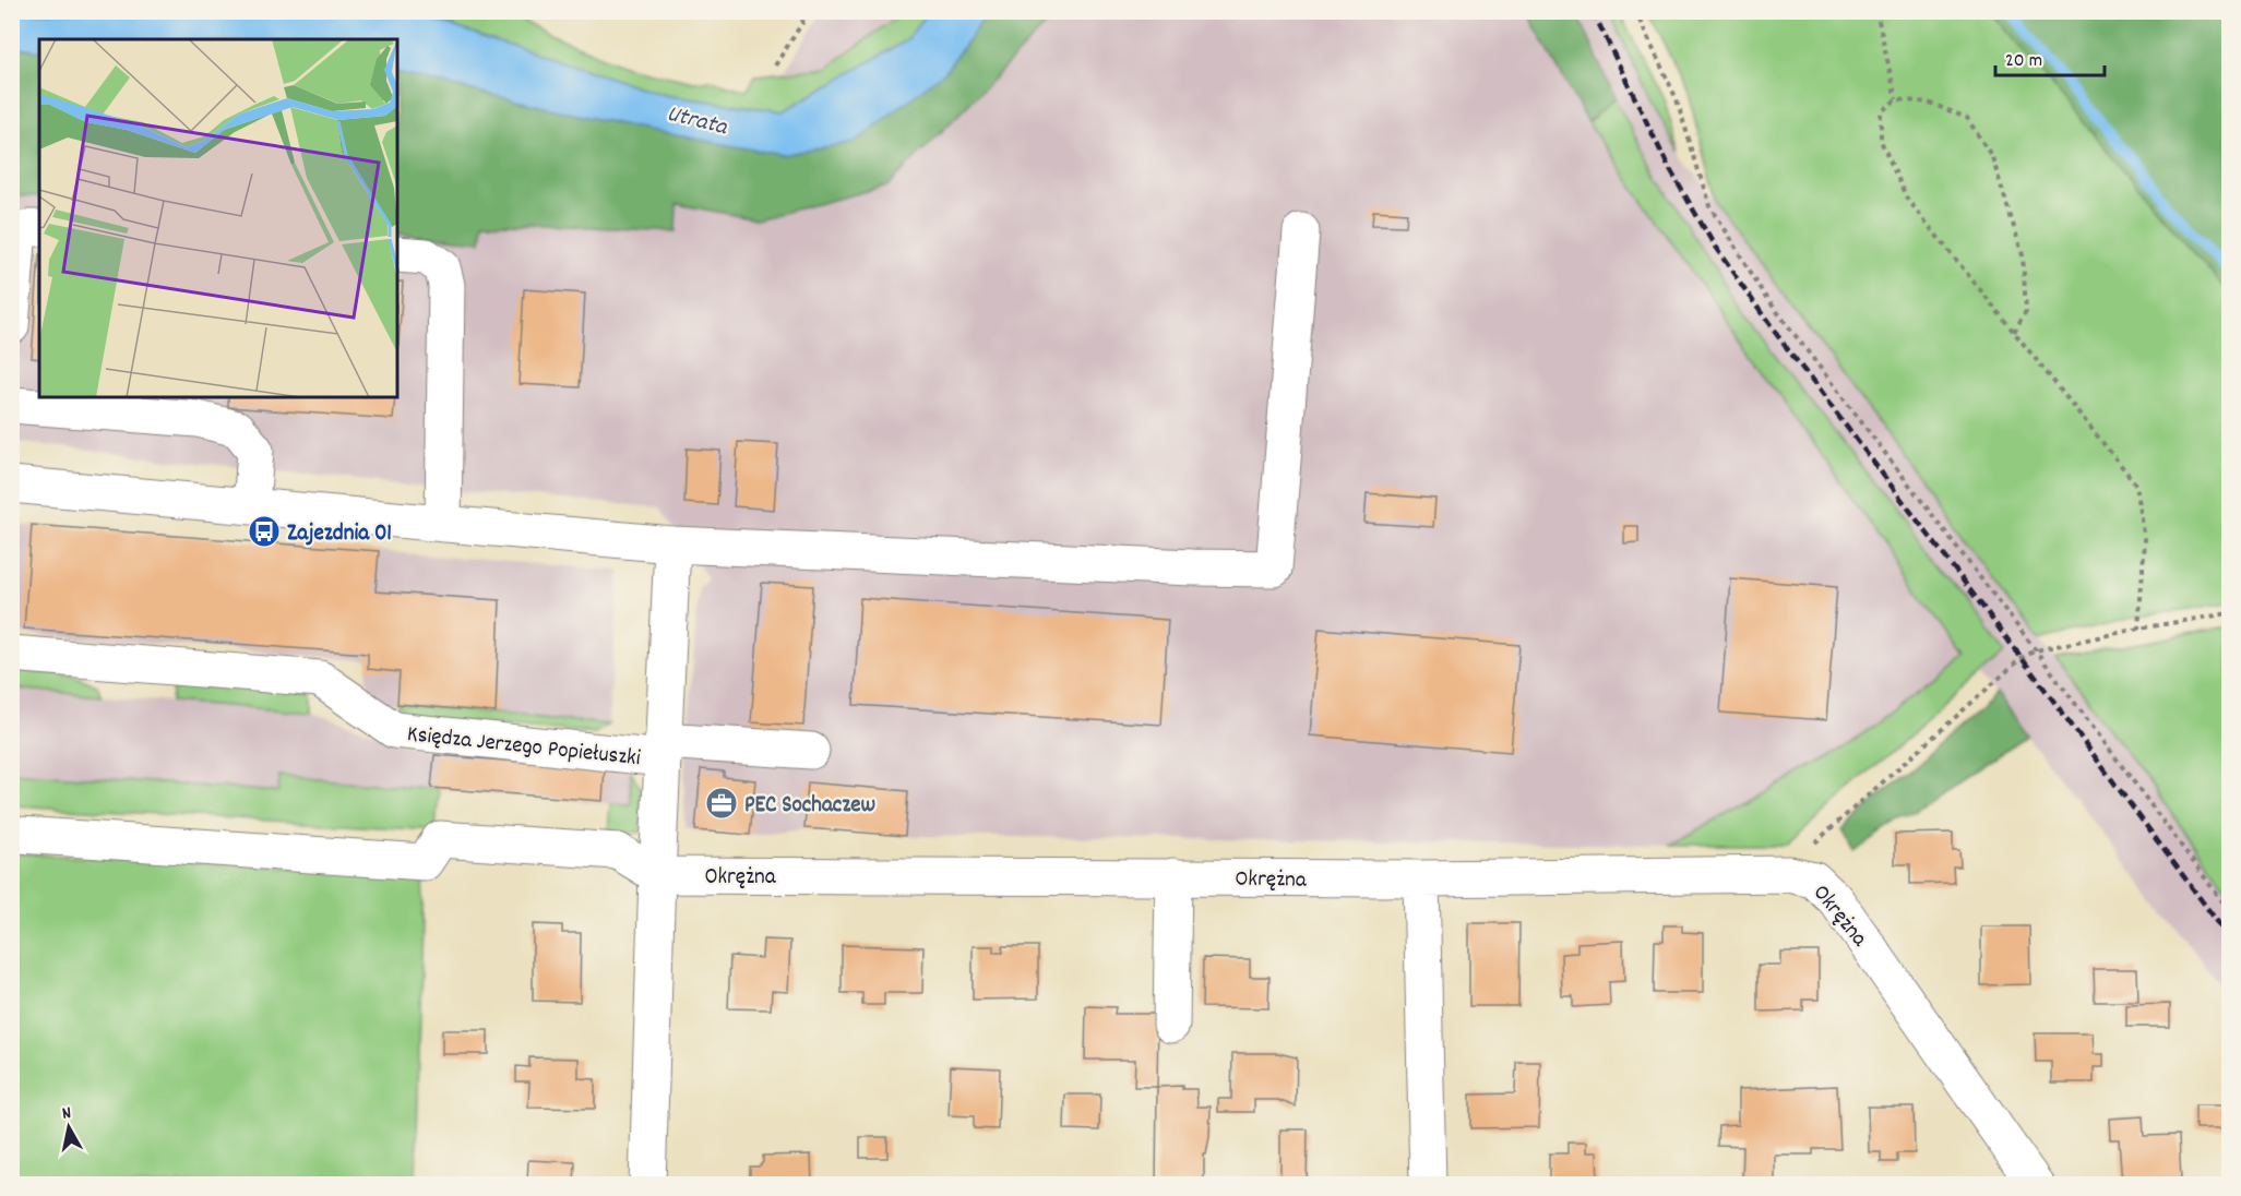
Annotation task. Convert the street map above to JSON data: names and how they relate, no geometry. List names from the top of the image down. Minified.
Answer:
{"streets":{"street":["Księdza Jerzego Popiełuszki","Okrężna"]},"crossings":[["Księdza Jerzego Popiełuszki","Okrężna"]],"water":["Utrata"],"places":{"bus stop":["Zajezdnia 01"],"office":["PEC Sochaczew"]},"scale_bar":"20 m","north":"top"}
